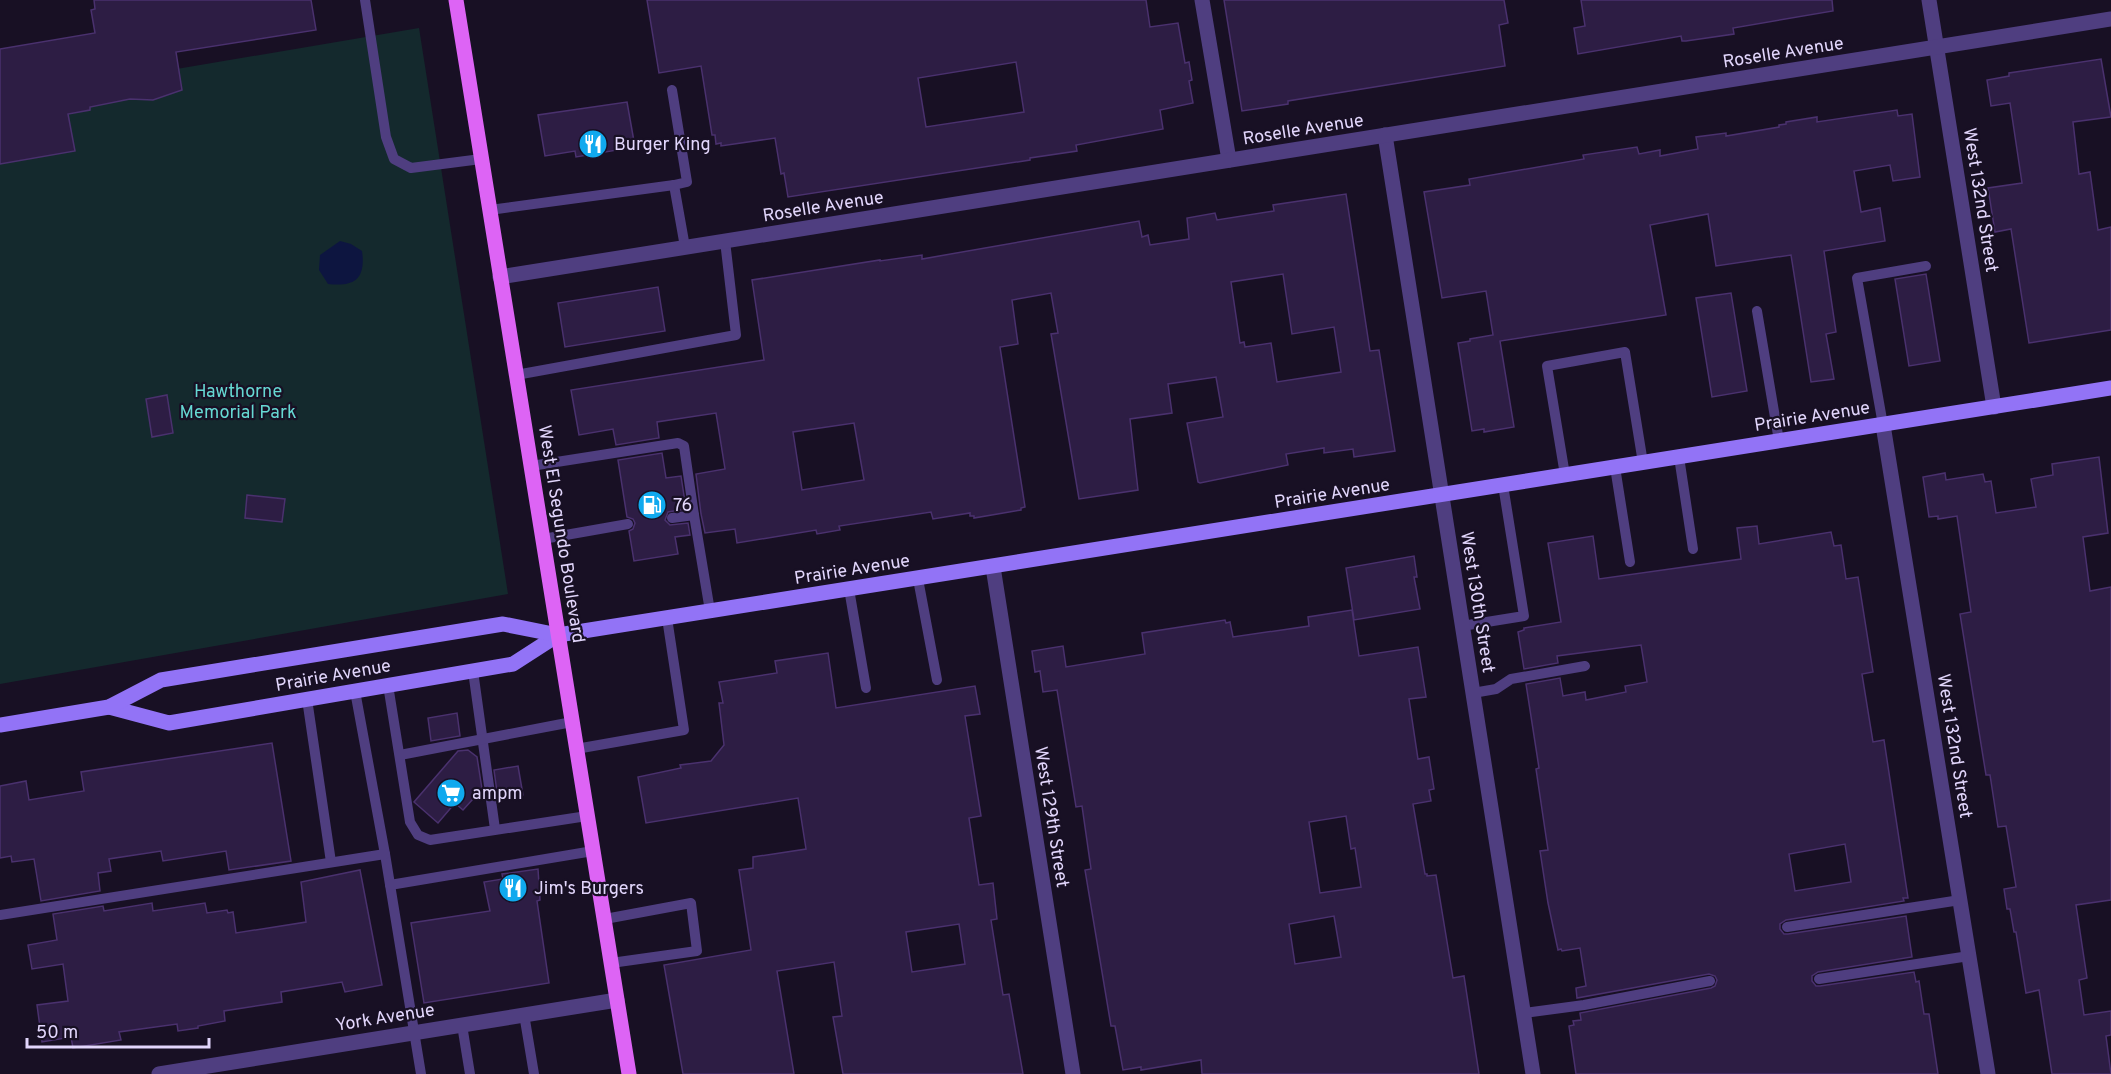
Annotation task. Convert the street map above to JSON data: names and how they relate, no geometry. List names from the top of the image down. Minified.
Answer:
{"streets":{"main road":["Prairie Avenue","West El Segundo Boulevard"],"street":["Roselle Avenue","West 132nd Street","West 130th Street","West 129th Street","York Avenue"]},"crossings":[["Roselle Avenue","West 132nd Street"],["Roselle Avenue","West El Segundo Boulevard"],["Roselle Avenue","West 130th Street"],["West 132nd Street","Prairie Avenue"],["Prairie Avenue","West El Segundo Boulevard"],["Prairie Avenue","West 130th Street"],["Prairie Avenue","West 129th Street"],["West El Segundo Boulevard","York Avenue"]],"parks":["Hawthorne Memorial Park"],"places":{"restaurant":["Burger King","Jim's Burgers"],"fuel station":["76"],"supermarket":["ampm"]},"scale_bar":"50 m"}
